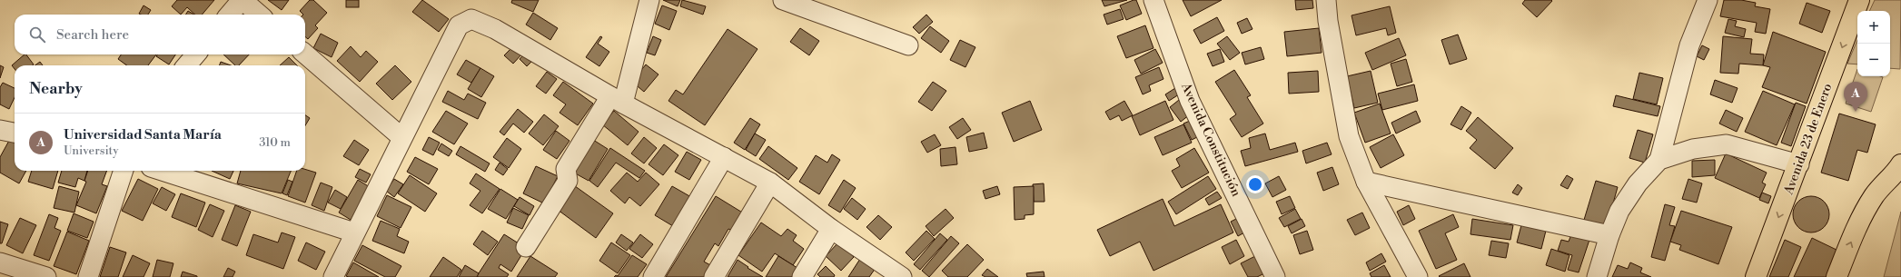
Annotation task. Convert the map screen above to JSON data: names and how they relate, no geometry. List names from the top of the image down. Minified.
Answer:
{"streets":{"main road":["Avenida 23 de Enero"],"street":["Avenida Constitución"]},"page":{"map_buttons":["+","−"],"search":"Search here","heading":"Nearby","pins":"A","list":[{"mark":"A","name":"Universidad Santa María","note":"University","value":"310 m"}]}}
